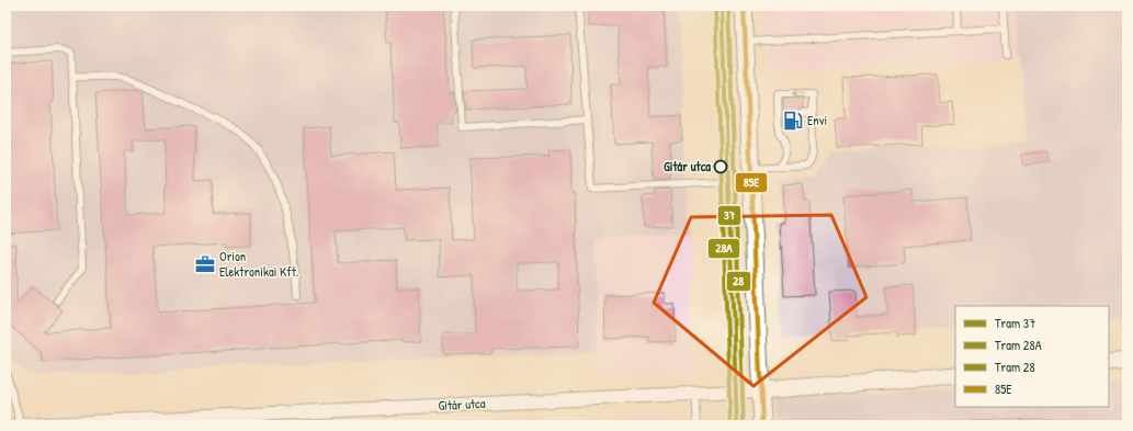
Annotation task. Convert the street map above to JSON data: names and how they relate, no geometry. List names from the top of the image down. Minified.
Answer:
{"streets":{"street":["Gitár utca"]},"places":{"fuel station":["Envi"],"other":["Gitár utca"],"office":["Orion Elektronikai Kft."]},"lines":["tram line 37","tram line 28A","tram line 28","transit line 85E"],"legend":["Tram 37","Tram 28A","Tram 28","85E"]}
